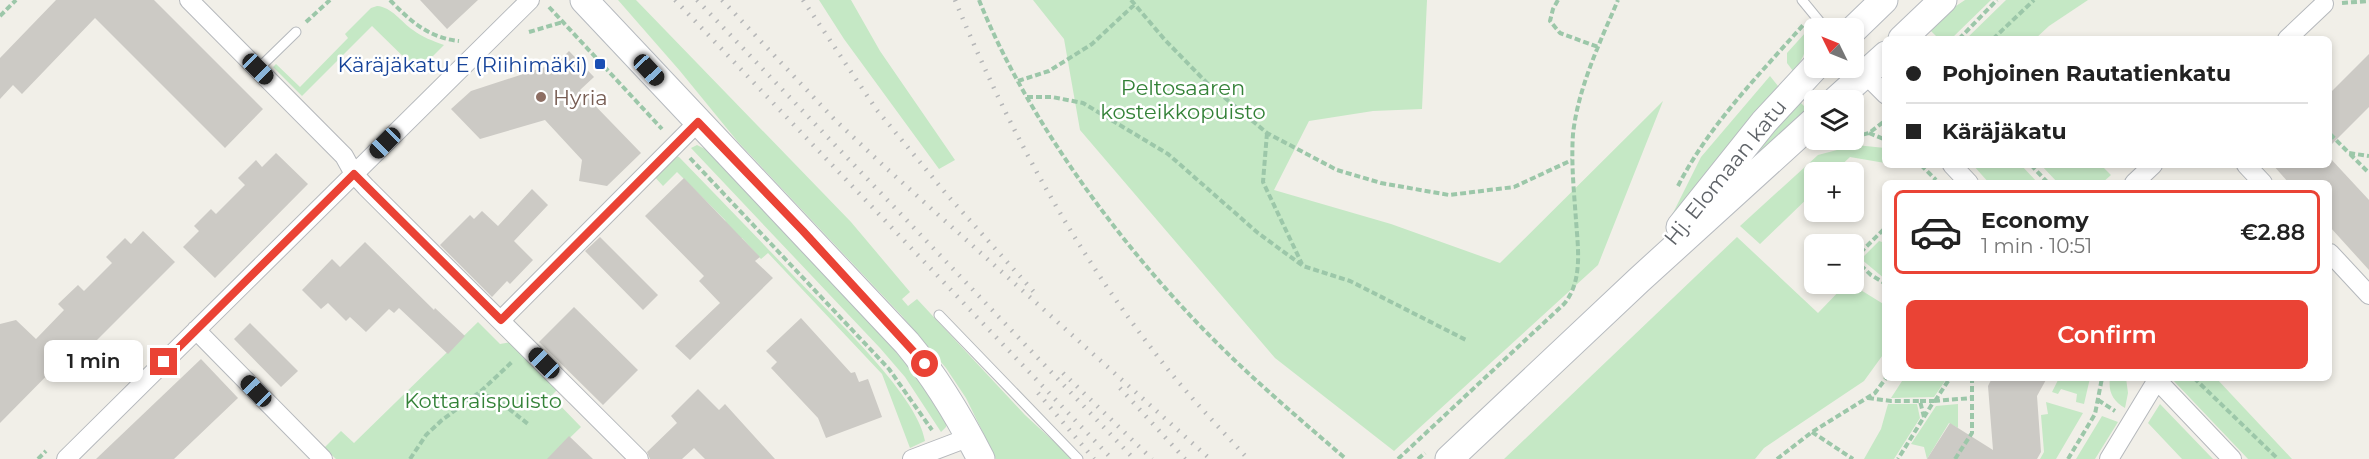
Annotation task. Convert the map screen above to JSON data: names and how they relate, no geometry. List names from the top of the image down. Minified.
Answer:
{"streets":{"street":["Hj. Elomaan katu"]},"parks":["Peltosaaren kosteikkopuisto","Kottaraispuisto"],"places":{"transit":["Käräjäkatu E (Riihimäki)"],"other":["Hyria"]},"north":"top left","page":{"map_buttons":["+","−"],"banner":["Pohjoinen Rautatienkatu","Käräjäkatu"],"list":[{"name":"Economy","note":"1 min · 10:51","value":"€2.88"}],"buttons":"Confirm","bubble":"1 min"}}
